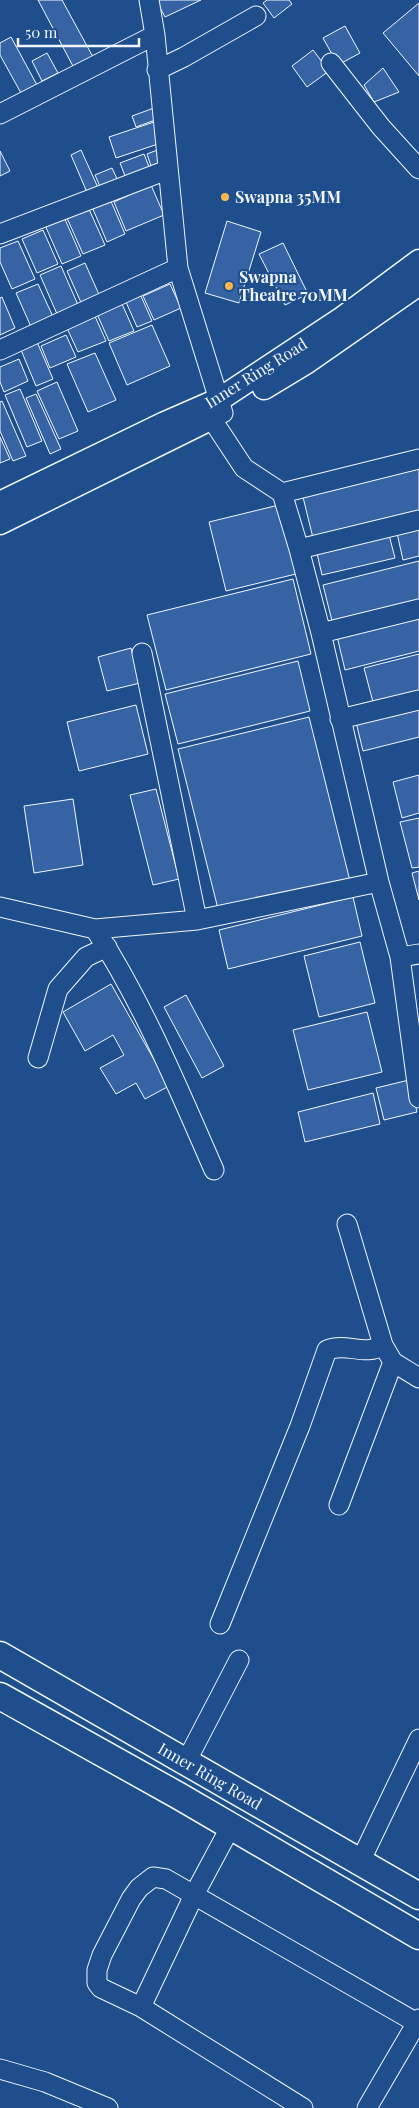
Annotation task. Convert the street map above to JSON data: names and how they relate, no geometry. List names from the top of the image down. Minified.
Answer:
{"streets":{"highway":["Inner Ring Road"]},"places":["Swapna 35MM","Swapna Theatre 70MM"],"scale_bar":"50 m"}
